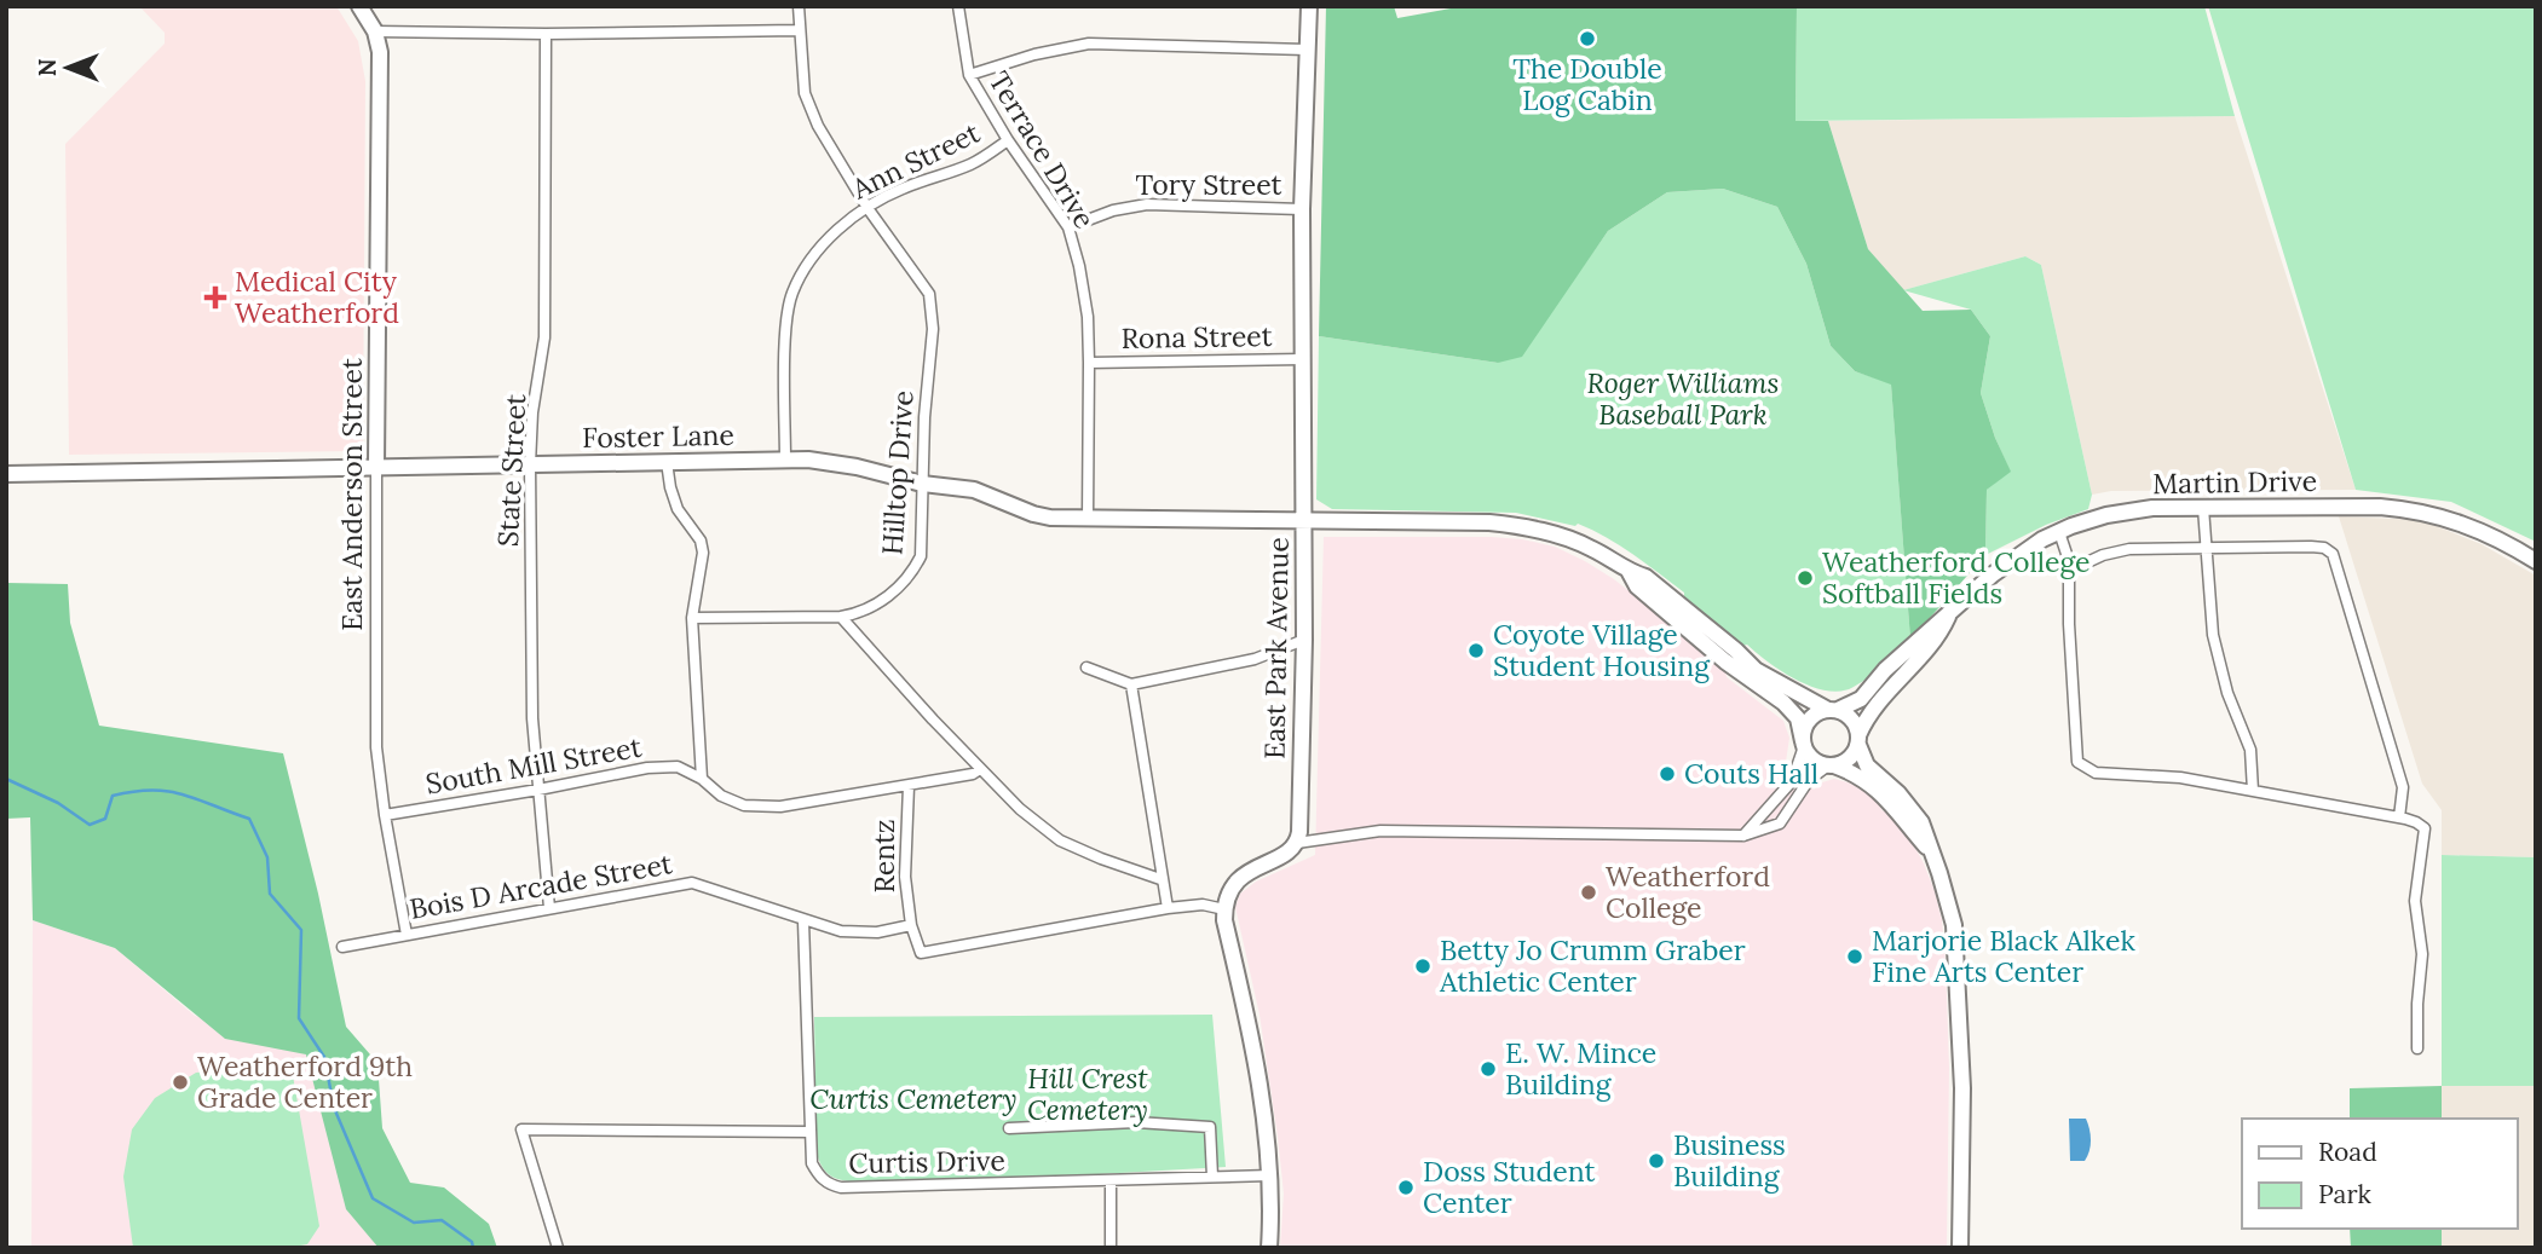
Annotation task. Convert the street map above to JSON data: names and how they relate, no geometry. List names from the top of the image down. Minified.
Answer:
{"streets":{"street":["Terrace Drive","Ann Street","Tory Street","Rona Street","Foster Lane","State Street","Hilltop Drive","Martin Drive","East Anderson Street","East Park Avenue","South Mill Street","Rentz","Bois D Arcade Street","Curtis Drive"]},"crossings":[["Terrace Drive","Ann Street"],["Terrace Drive","Tory Street"],["Terrace Drive","Rona Street"],["Terrace Drive","Foster Lane"],["Ann Street","Foster Lane"],["Ann Street","Hilltop Drive"],["Ann Street","East Park Avenue"],["Tory Street","East Park Avenue"],["Rona Street","East Park Avenue"],["Foster Lane","State Street"],["Foster Lane","Hilltop Drive"],["Foster Lane","Martin Drive"],["Foster Lane","East Anderson Street"],["Foster Lane","East Park Avenue"],["State Street","South Mill Street"],["State Street","Bois D Arcade Street"],["East Anderson Street","South Mill Street"],["East Anderson Street","Bois D Arcade Street"],["South Mill Street","Rentz"],["Rentz","Bois D Arcade Street"],["Bois D Arcade Street","Curtis Drive"]],"parks":["Roger Williams Baseball Park","Hill Crest Cemetery","Curtis Cemetery"],"places":{"other":["The Double Log Cabin","Weatherford College Softball Fields","Coyote Village Student Housing","Couts Hall","Weatherford College","Marjorie Black Alkek Fine Arts Center","Betty Jo Crumm Graber Athletic Center","E. W. Mince Building","Weatherford 9th Grade Center","Business Building","Doss Student Center"],"health":["Medical City Weatherford"]},"legend":["Road","Park"],"north":"left"}
